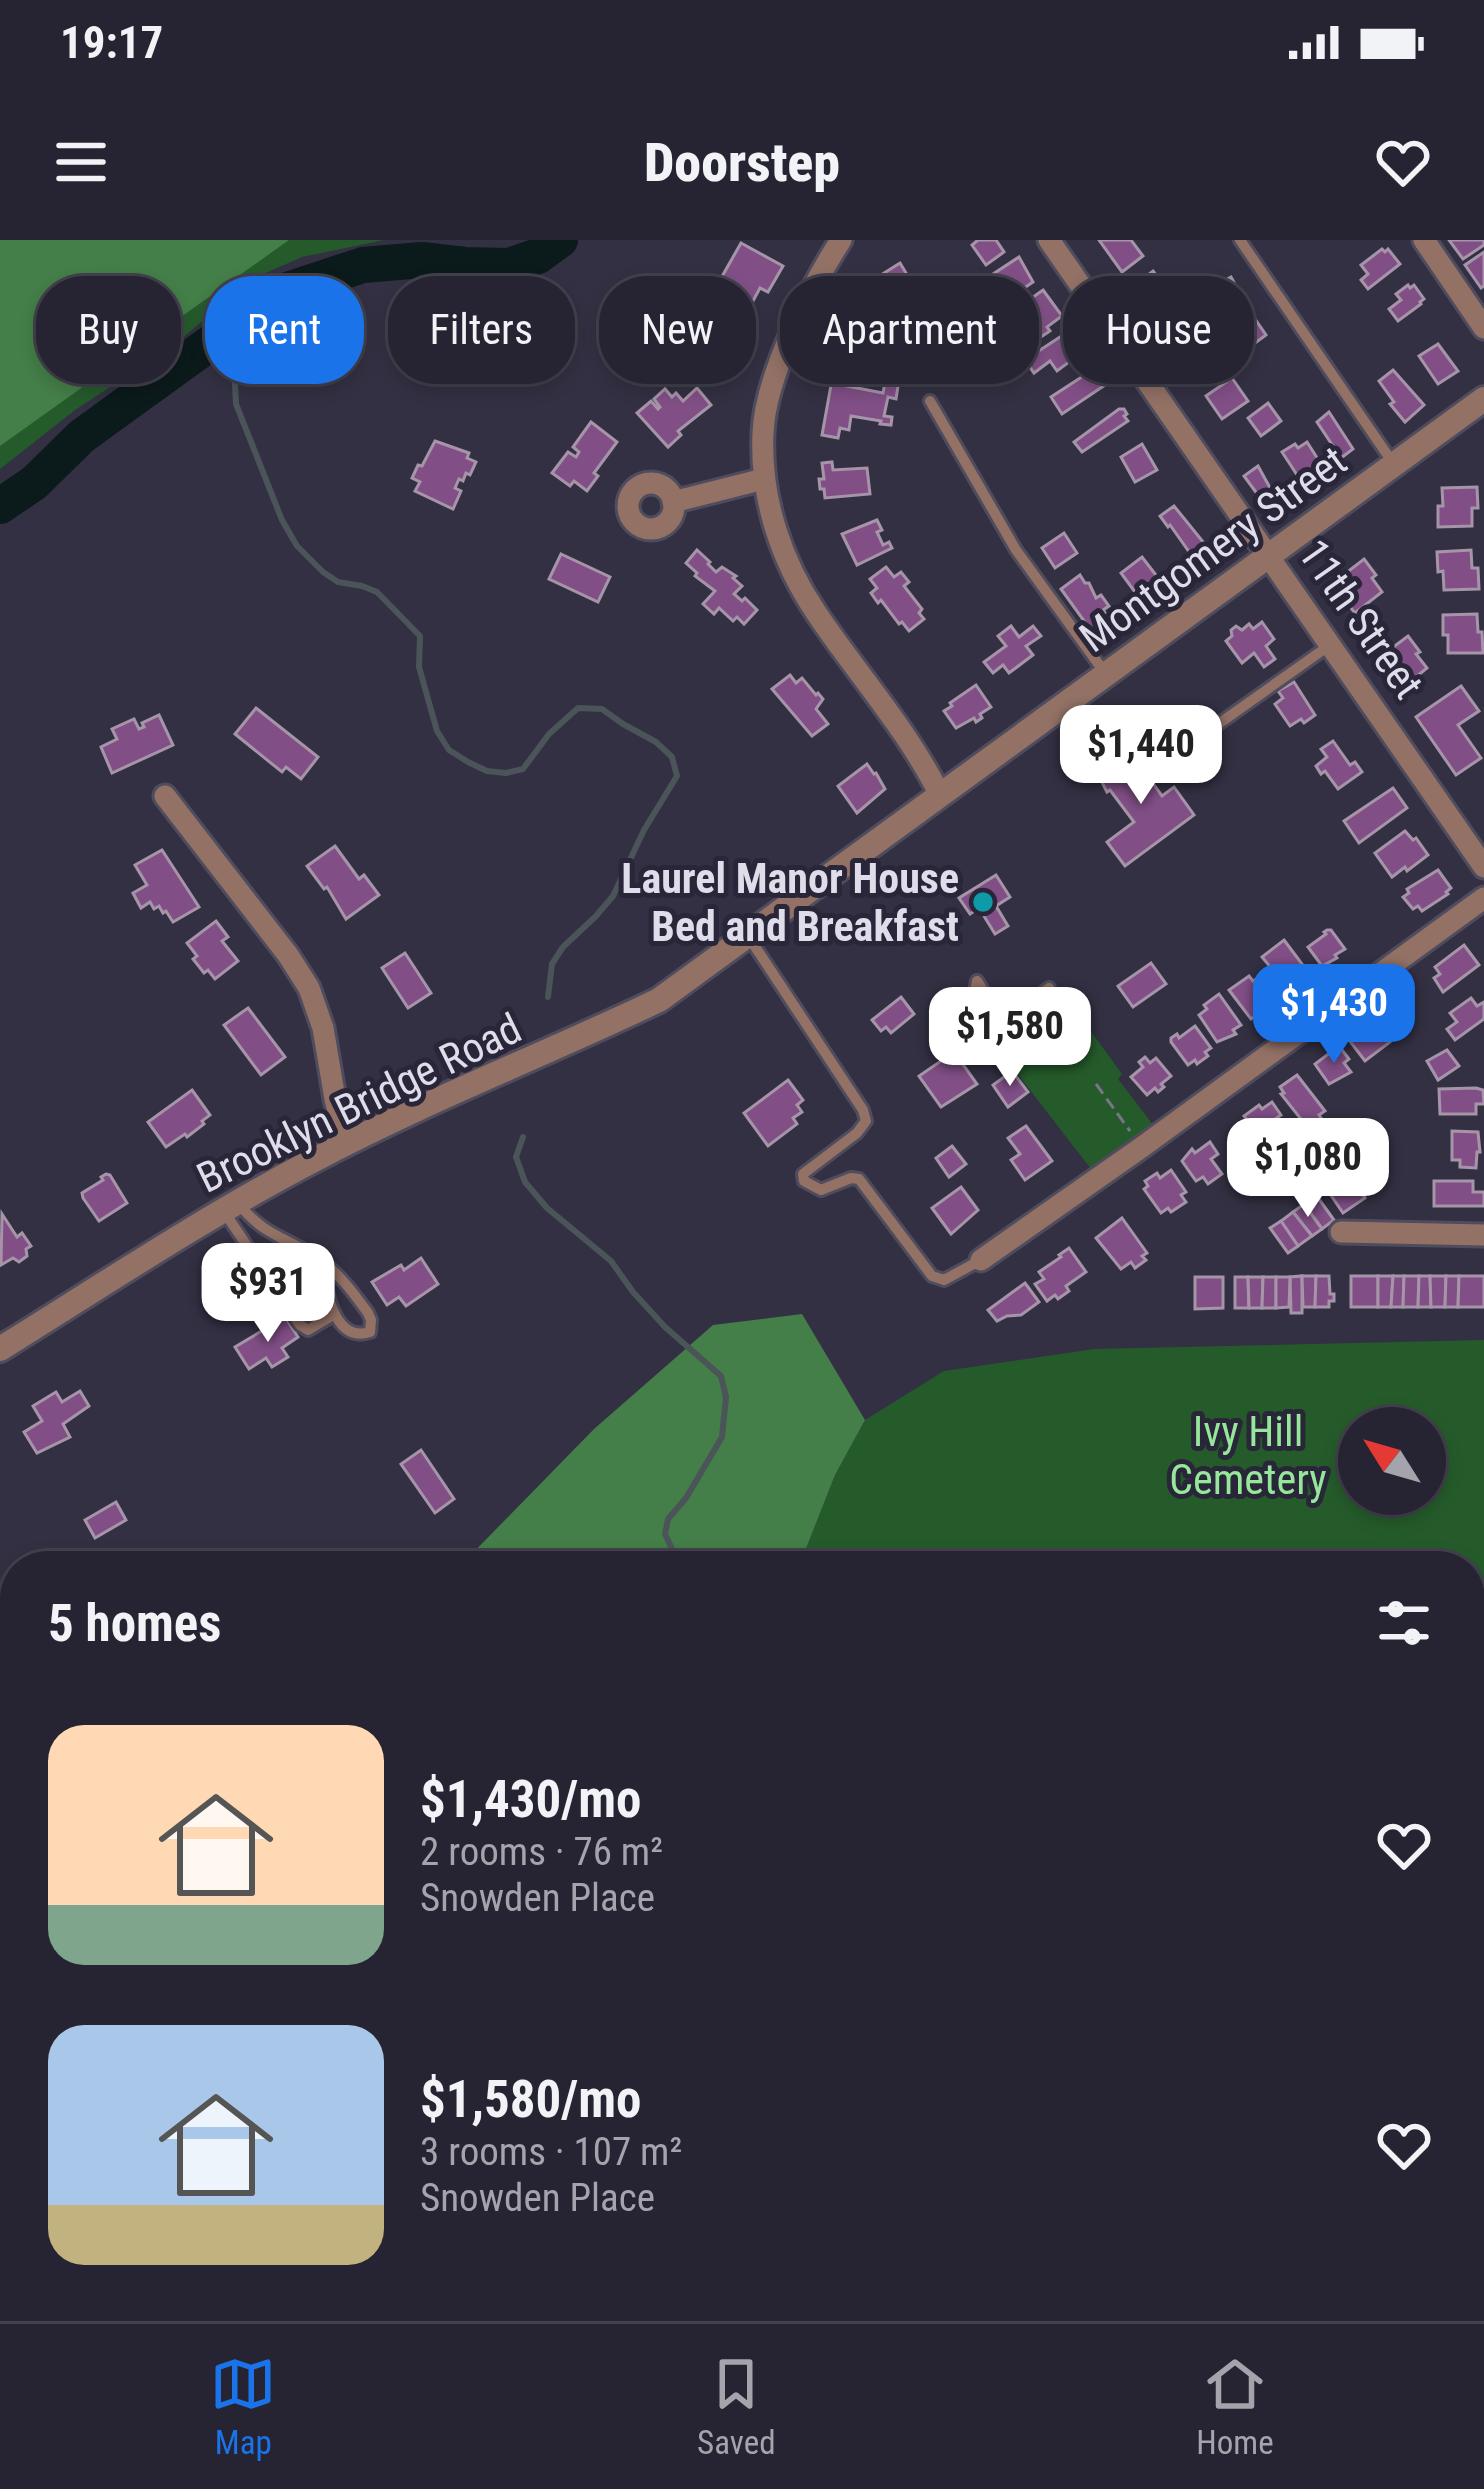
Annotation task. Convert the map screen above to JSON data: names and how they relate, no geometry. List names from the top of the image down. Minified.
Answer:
{"streets":{"street":["Montgomery Street","11th Street","Brooklyn Bridge Road"]},"crossings":[["Montgomery Street","11th Street"],["Montgomery Street","Brooklyn Bridge Road"]],"parks":["Ivy Hill Cemetery"],"places":["Laurel Manor House Bed and Breakfast"],"north":"top left","page":{"status":"19:17","header":"Doorstep","chip":["Buy","Rent","Filters","New","Apartment","House"],"price":["$1,440","$1,430","$1,580","$1,080","$931"],"heading":"5 homes","list":[{"name":"$1,430/mo","note":"2 rooms · 76 m² · Snowden Place"},{"name":"$1,580/mo","note":"3 rooms · 107 m² · Snowden Place"}],"tabs":["Map","Saved","Home"]}}
